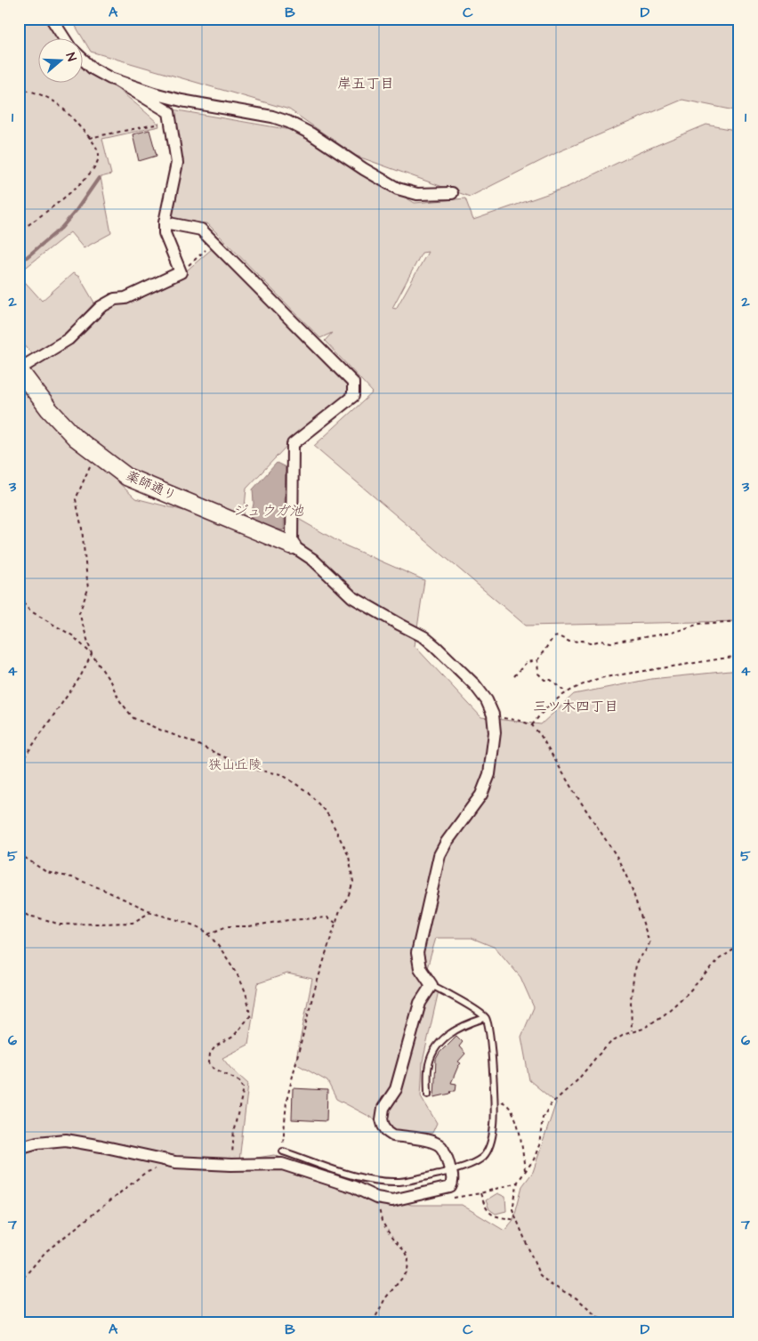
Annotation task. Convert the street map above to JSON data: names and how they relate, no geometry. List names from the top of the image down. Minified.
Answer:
{"streets":{"street":["薬師通り"]},"districts":["岸五丁目","三ツ木四丁目"],"water":["ジュウガ池"],"parks":["狭山丘陵"],"north":"right","grid":{"columns":["A","B","C","D"],"rows":["1","2","3","4","5","6","7"]}}
